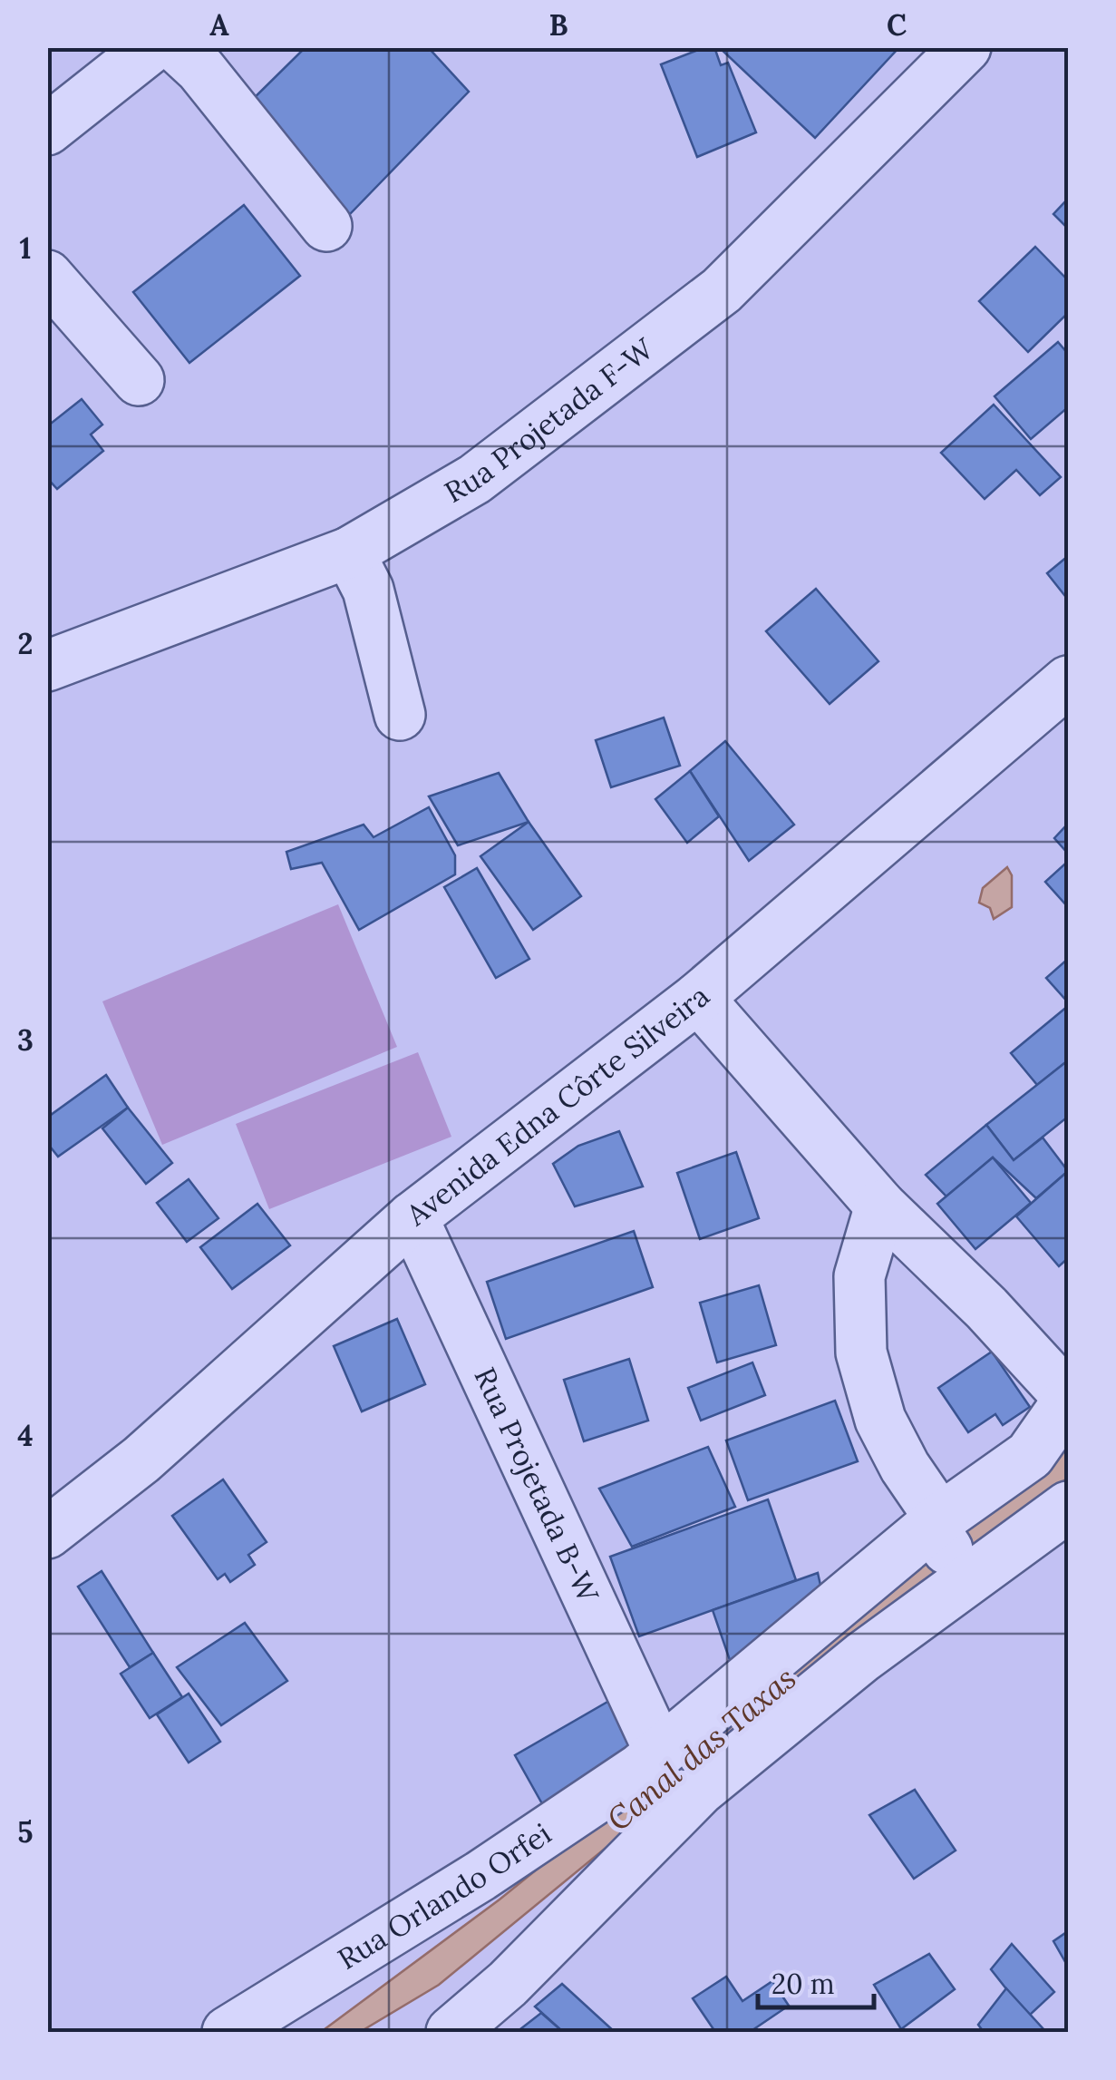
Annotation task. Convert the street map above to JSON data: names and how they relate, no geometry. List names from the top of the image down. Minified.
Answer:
{"streets":{"street":["Rua Projetada F-W","Avenida Edna Côrte Silveira","Rua Projetada B-W","Rua Orlando Orfei"]},"crossings":[["Avenida Edna Côrte Silveira","Rua Projetada B-W"],["Rua Projetada B-W","Rua Orlando Orfei"]],"water":["Canal das Taxas"],"scale_bar":"20 m","grid":{"columns":["A","B","C"],"rows":["1","2","3","4","5"]}}
